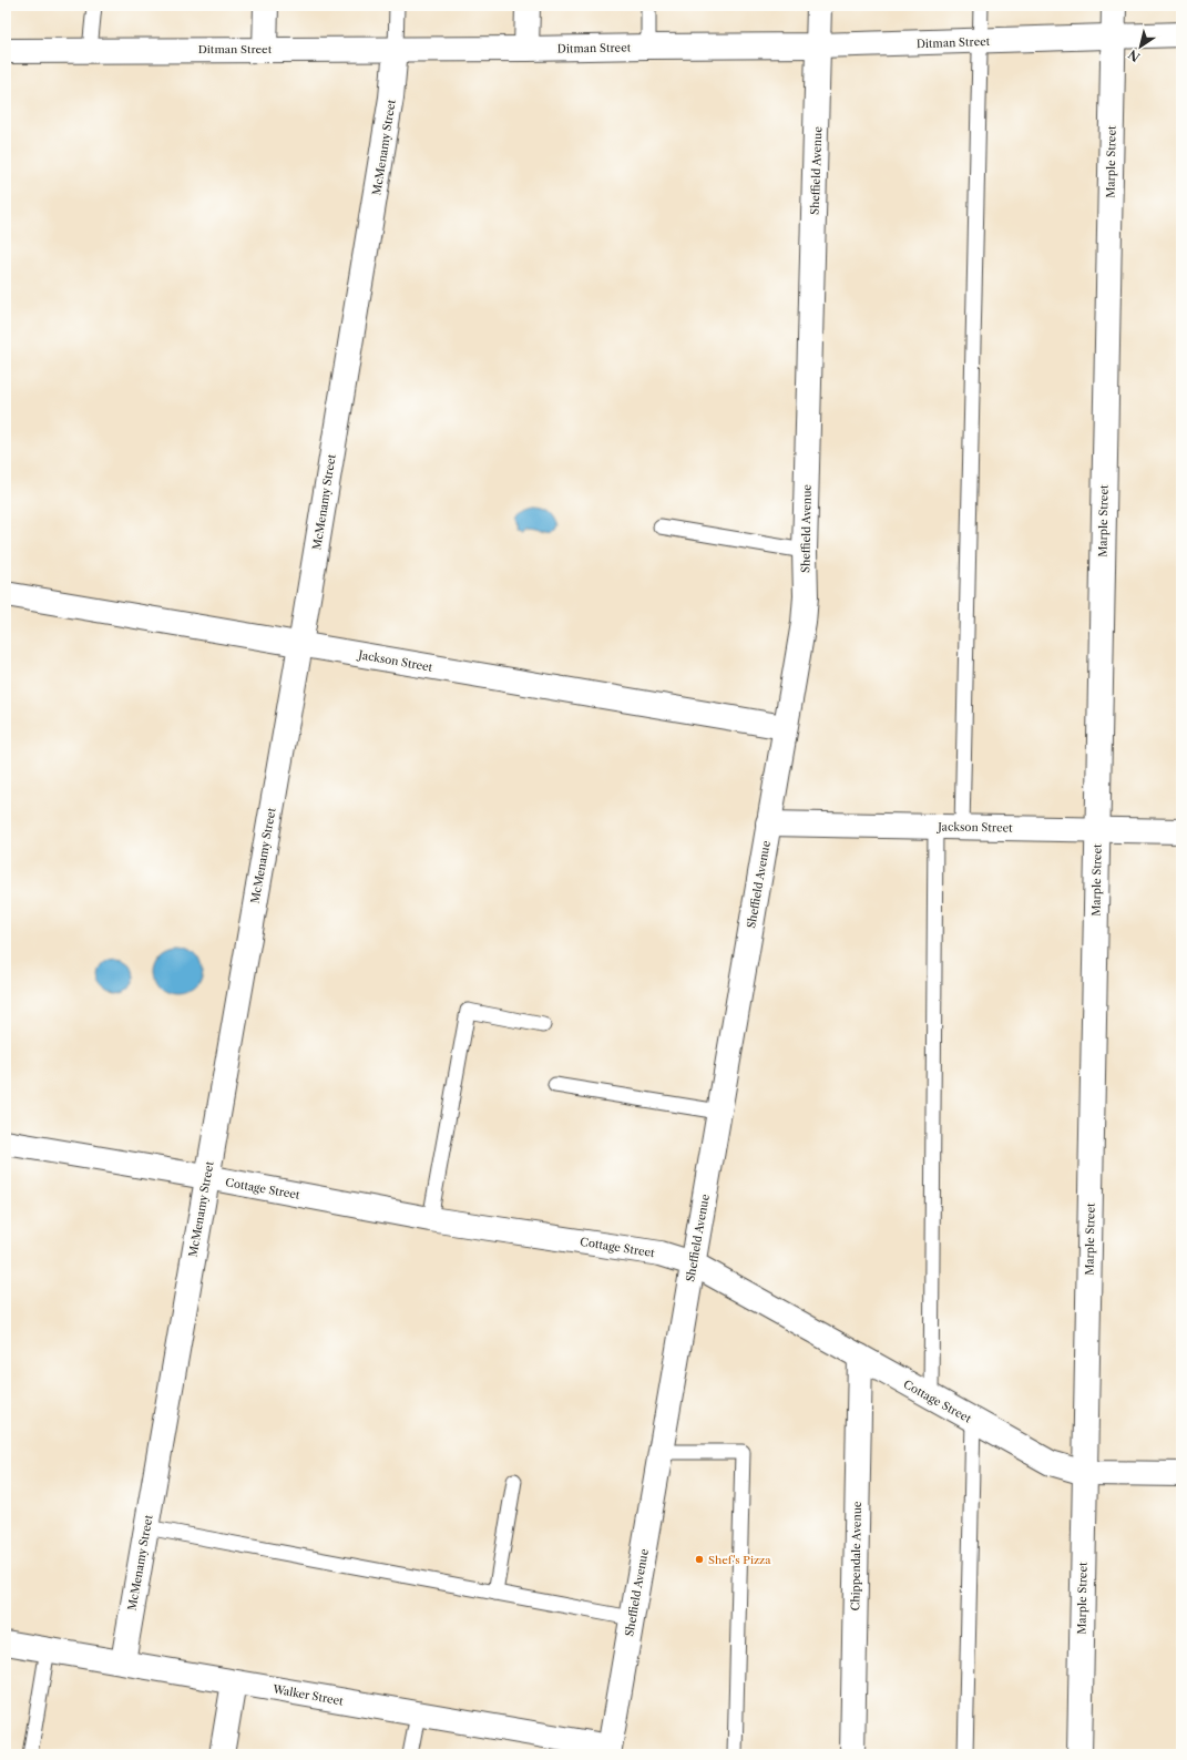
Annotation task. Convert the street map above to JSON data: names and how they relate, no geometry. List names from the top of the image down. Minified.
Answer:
{"streets":{"street":["Ditman Street","McMenamy Street","Marple Street","Sheffield Avenue","Jackson Street","Cottage Street","Chippendale Avenue","Walker Street"]},"crossings":[["Ditman Street","McMenamy Street"],["Ditman Street","Marple Street"],["Ditman Street","Sheffield Avenue"],["McMenamy Street","Jackson Street"],["McMenamy Street","Cottage Street"],["McMenamy Street","Walker Street"],["Marple Street","Jackson Street"],["Marple Street","Cottage Street"],["Sheffield Avenue","Jackson Street"],["Sheffield Avenue","Cottage Street"],["Sheffield Avenue","Walker Street"],["Cottage Street","Chippendale Avenue"]],"places":["Shef's Pizza"],"north":"bottom left"}
